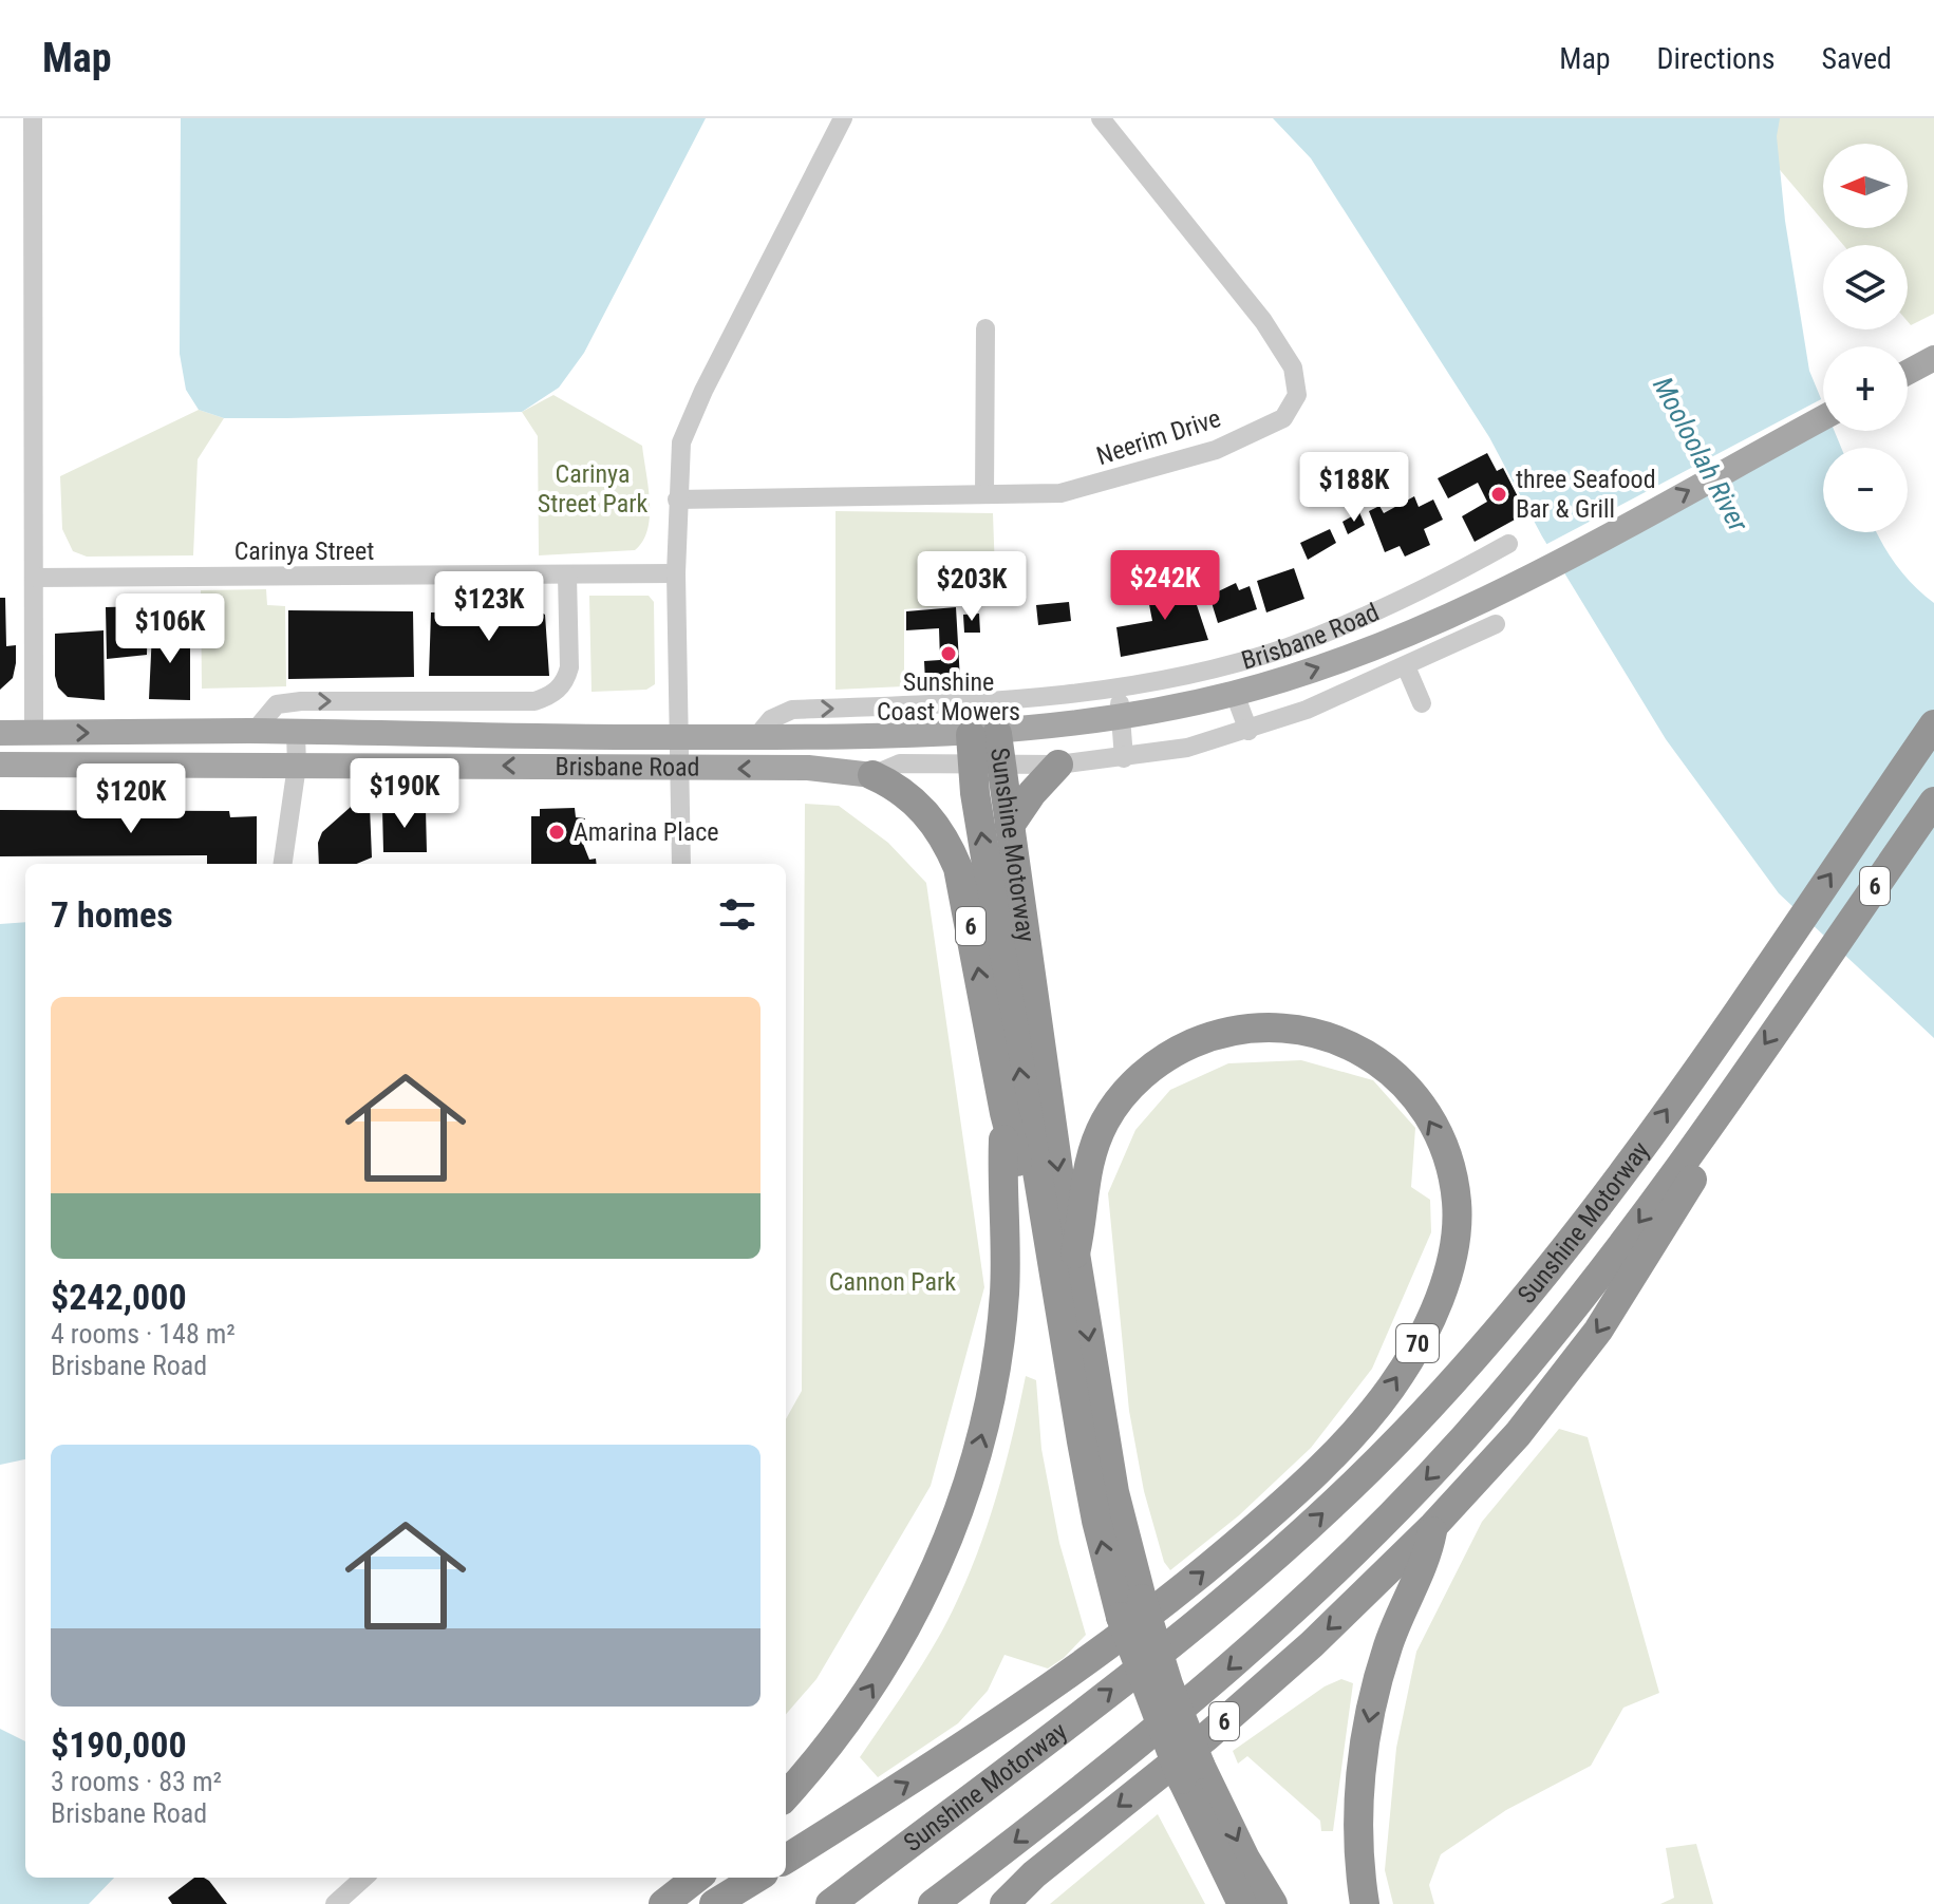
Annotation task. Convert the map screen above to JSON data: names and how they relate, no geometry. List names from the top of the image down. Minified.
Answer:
{"streets":{"highway":["Sunshine Motorway","6","70"],"main road":["Brisbane Road"],"street":["Neerim Drive","Carinya Street"]},"crossings":[["Brisbane Road","Sunshine Motorway"],["Brisbane Road","6"],["Sunshine Motorway","6"],["Sunshine Motorway","70"]],"water":["Mooloolah River"],"parks":["Carinya Street Park","Cannon Park"],"places":["three Seafood Bar & Grill","Sunshine Coast Mowers","Amarina Place"],"north":"left","page":{"header":"Map","nav":["Map","Directions","Saved"],"map_buttons":["+","−"],"price":["$188K","$242K","$203K","$123K","$106K","$190K","$120K"],"heading":"7 homes","list":[{"name":"$242,000","note":"4 rooms · 148 m² · Brisbane Road"},{"name":"$190,000","note":"3 rooms · 83 m² · Brisbane Road"}]}}
